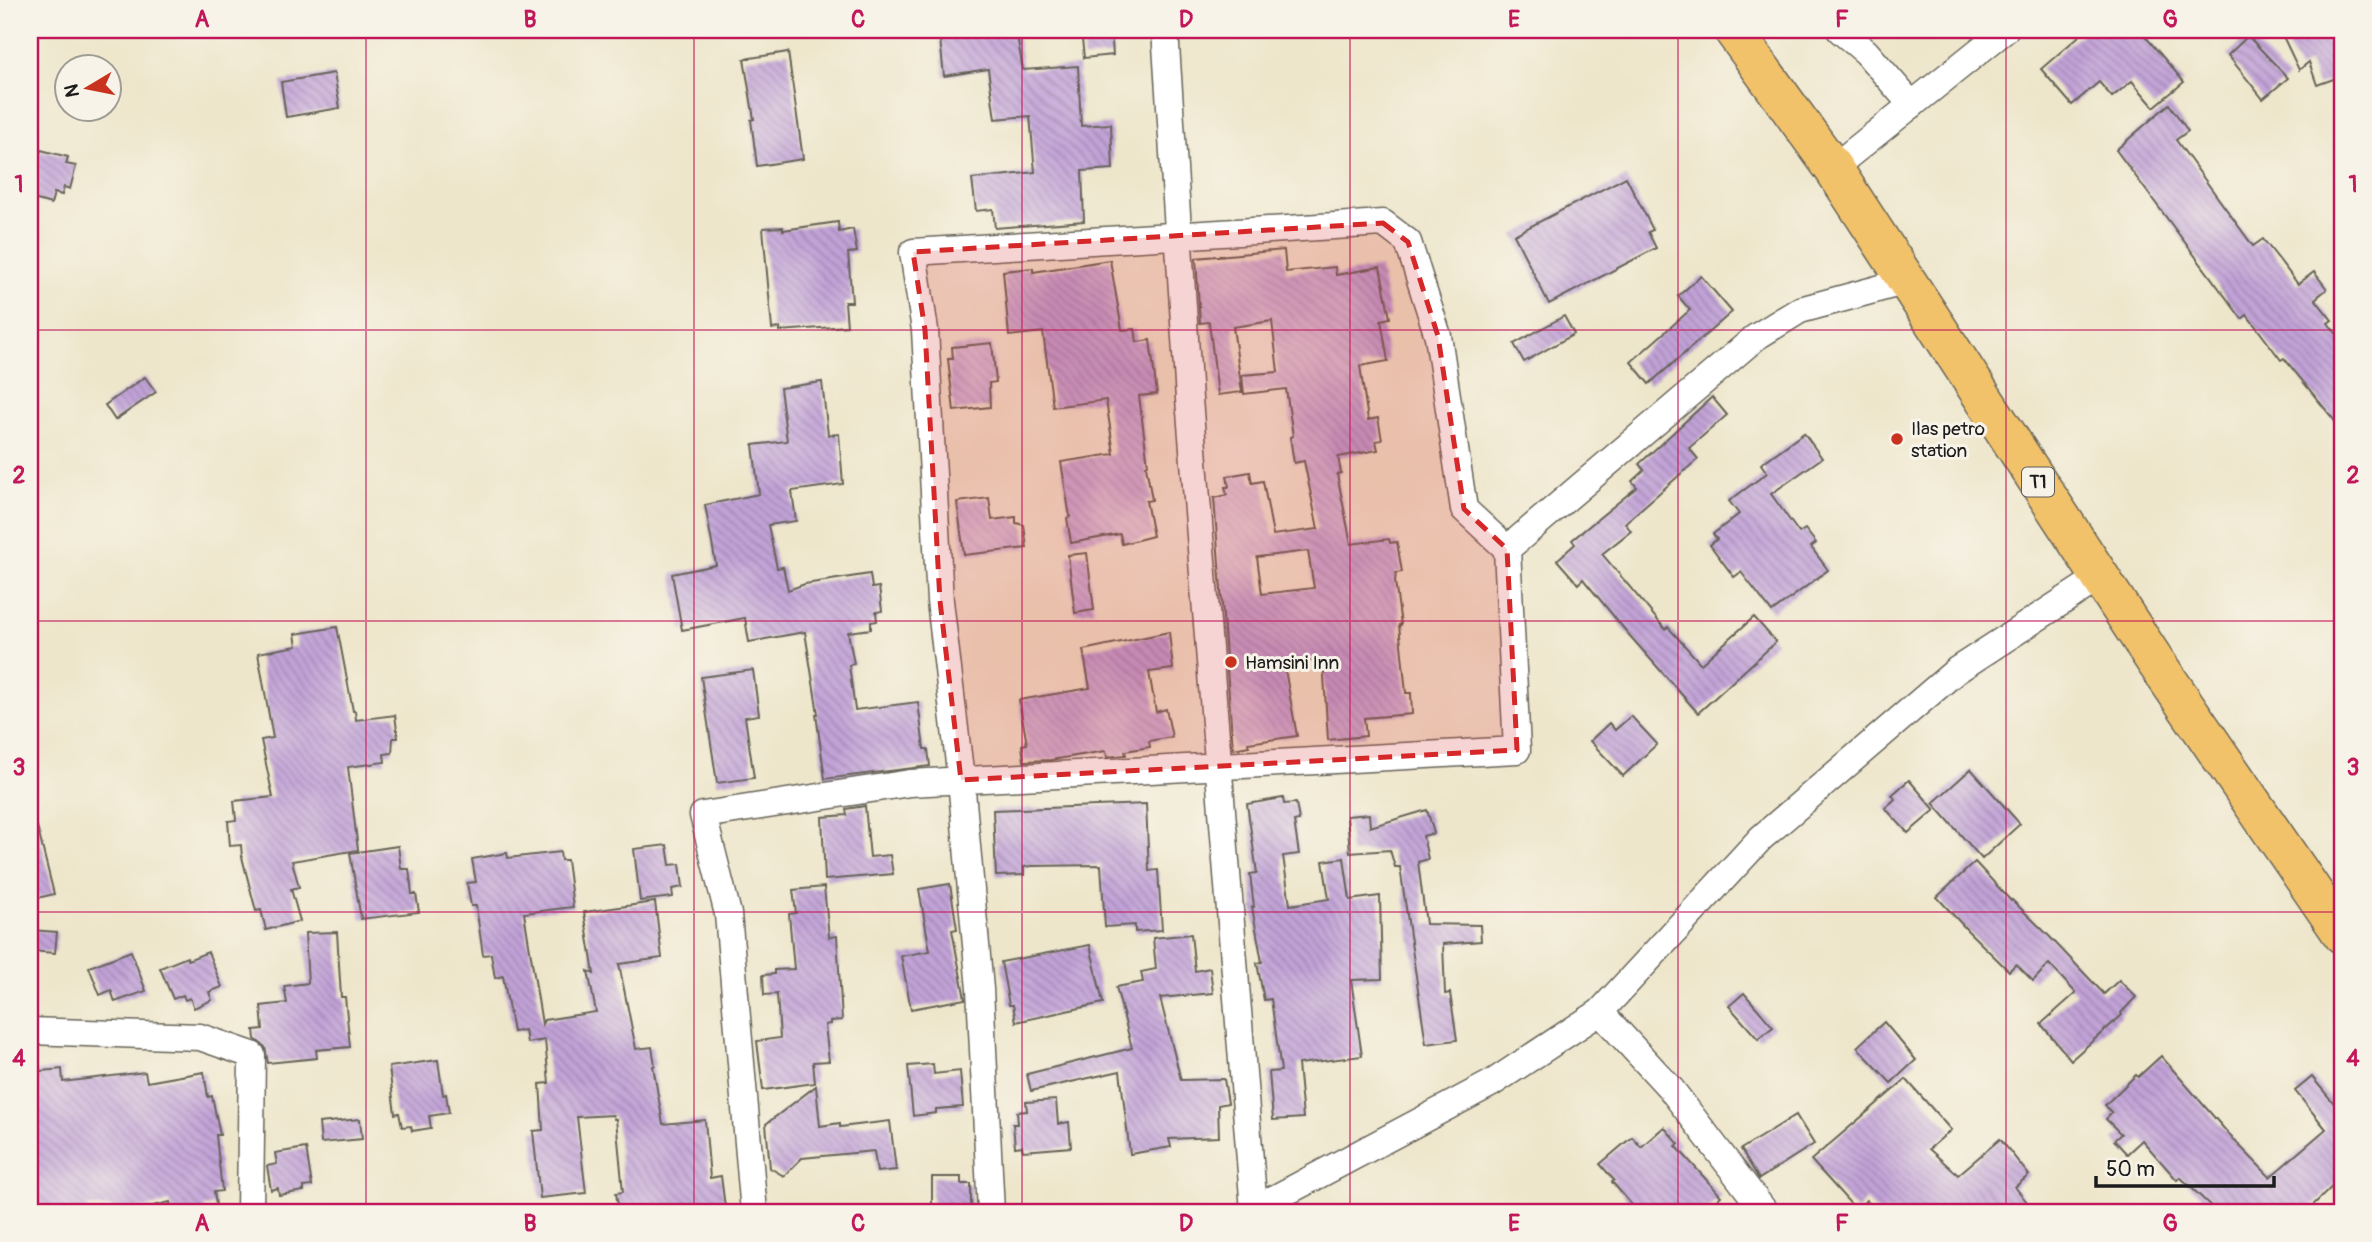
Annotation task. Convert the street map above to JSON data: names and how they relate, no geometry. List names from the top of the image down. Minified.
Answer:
{"streets":{"highway":["T1"]},"places":["Ilas petro station","Hamsini Inn"],"scale_bar":"50 m","north":"left","grid":{"columns":["A","B","C","D","E","F","G"],"rows":["1","2","3","4"]}}
